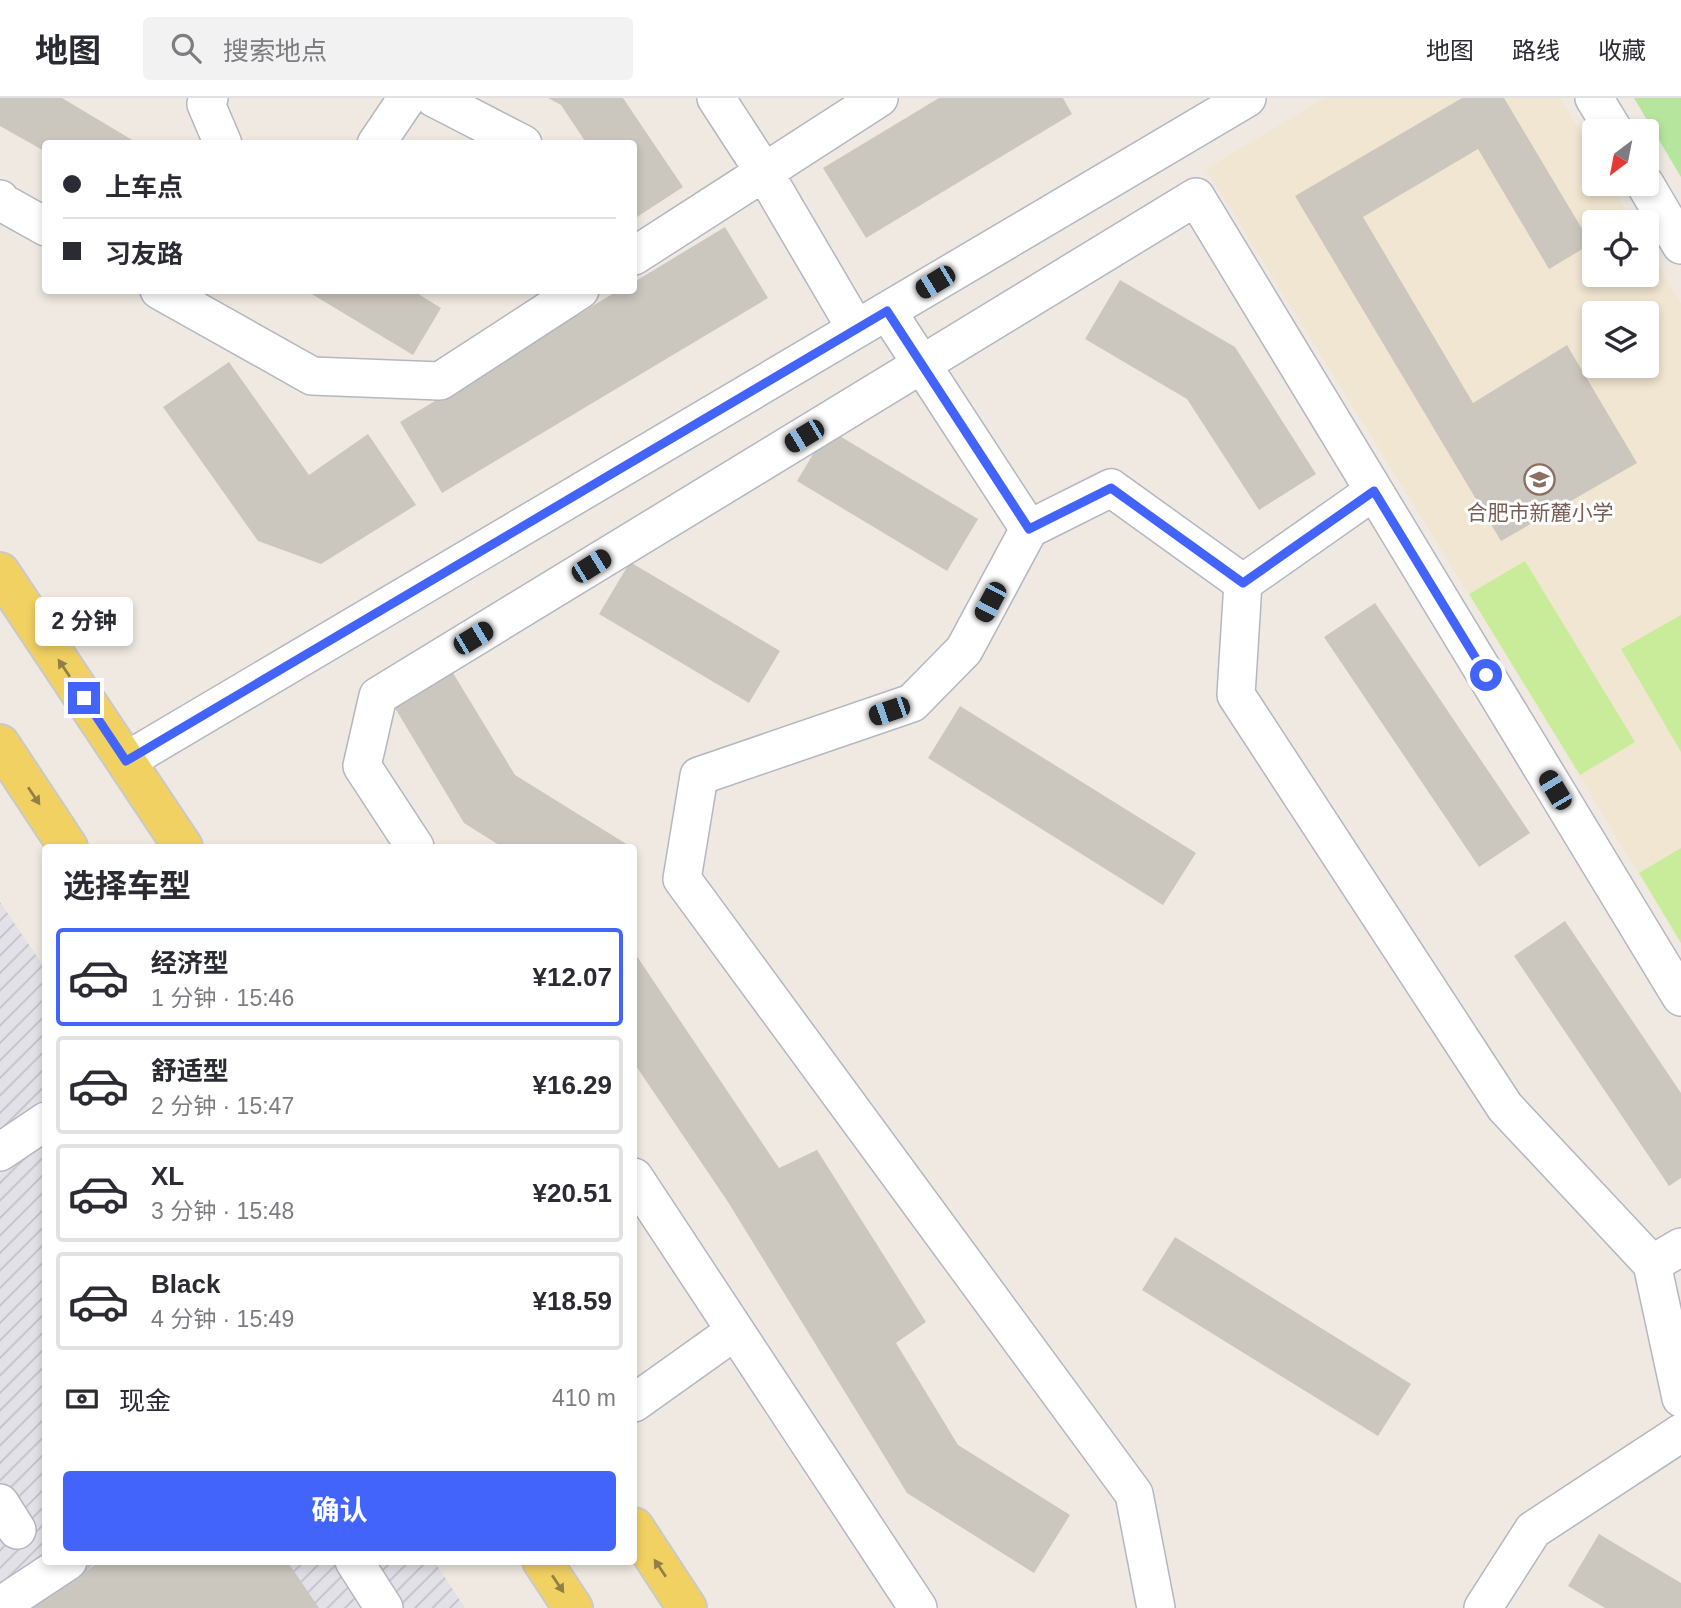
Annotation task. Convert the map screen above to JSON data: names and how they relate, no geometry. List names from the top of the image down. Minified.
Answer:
{"places":{"school or university":["合肥市新麓小学"]},"north":"bottom left","page":{"header":"地图","search":"搜索地点","nav":["地图","路线","收藏"],"banner":["上车点","习友路"],"bubble":"2 分钟","heading":"选择车型","list":[{"name":"经济型","note":"1 分钟 · 15:46","value":"¥12.07"},{"name":"舒适型","note":"2 分钟 · 15:47","value":"¥16.29"},{"name":"XL","note":"3 分钟 · 15:48","value":"¥20.51"},{"name":"Black","note":"4 分钟 · 15:49","value":"¥18.59"}],"pay":["现金","410 m"],"buttons":"确认"}}
